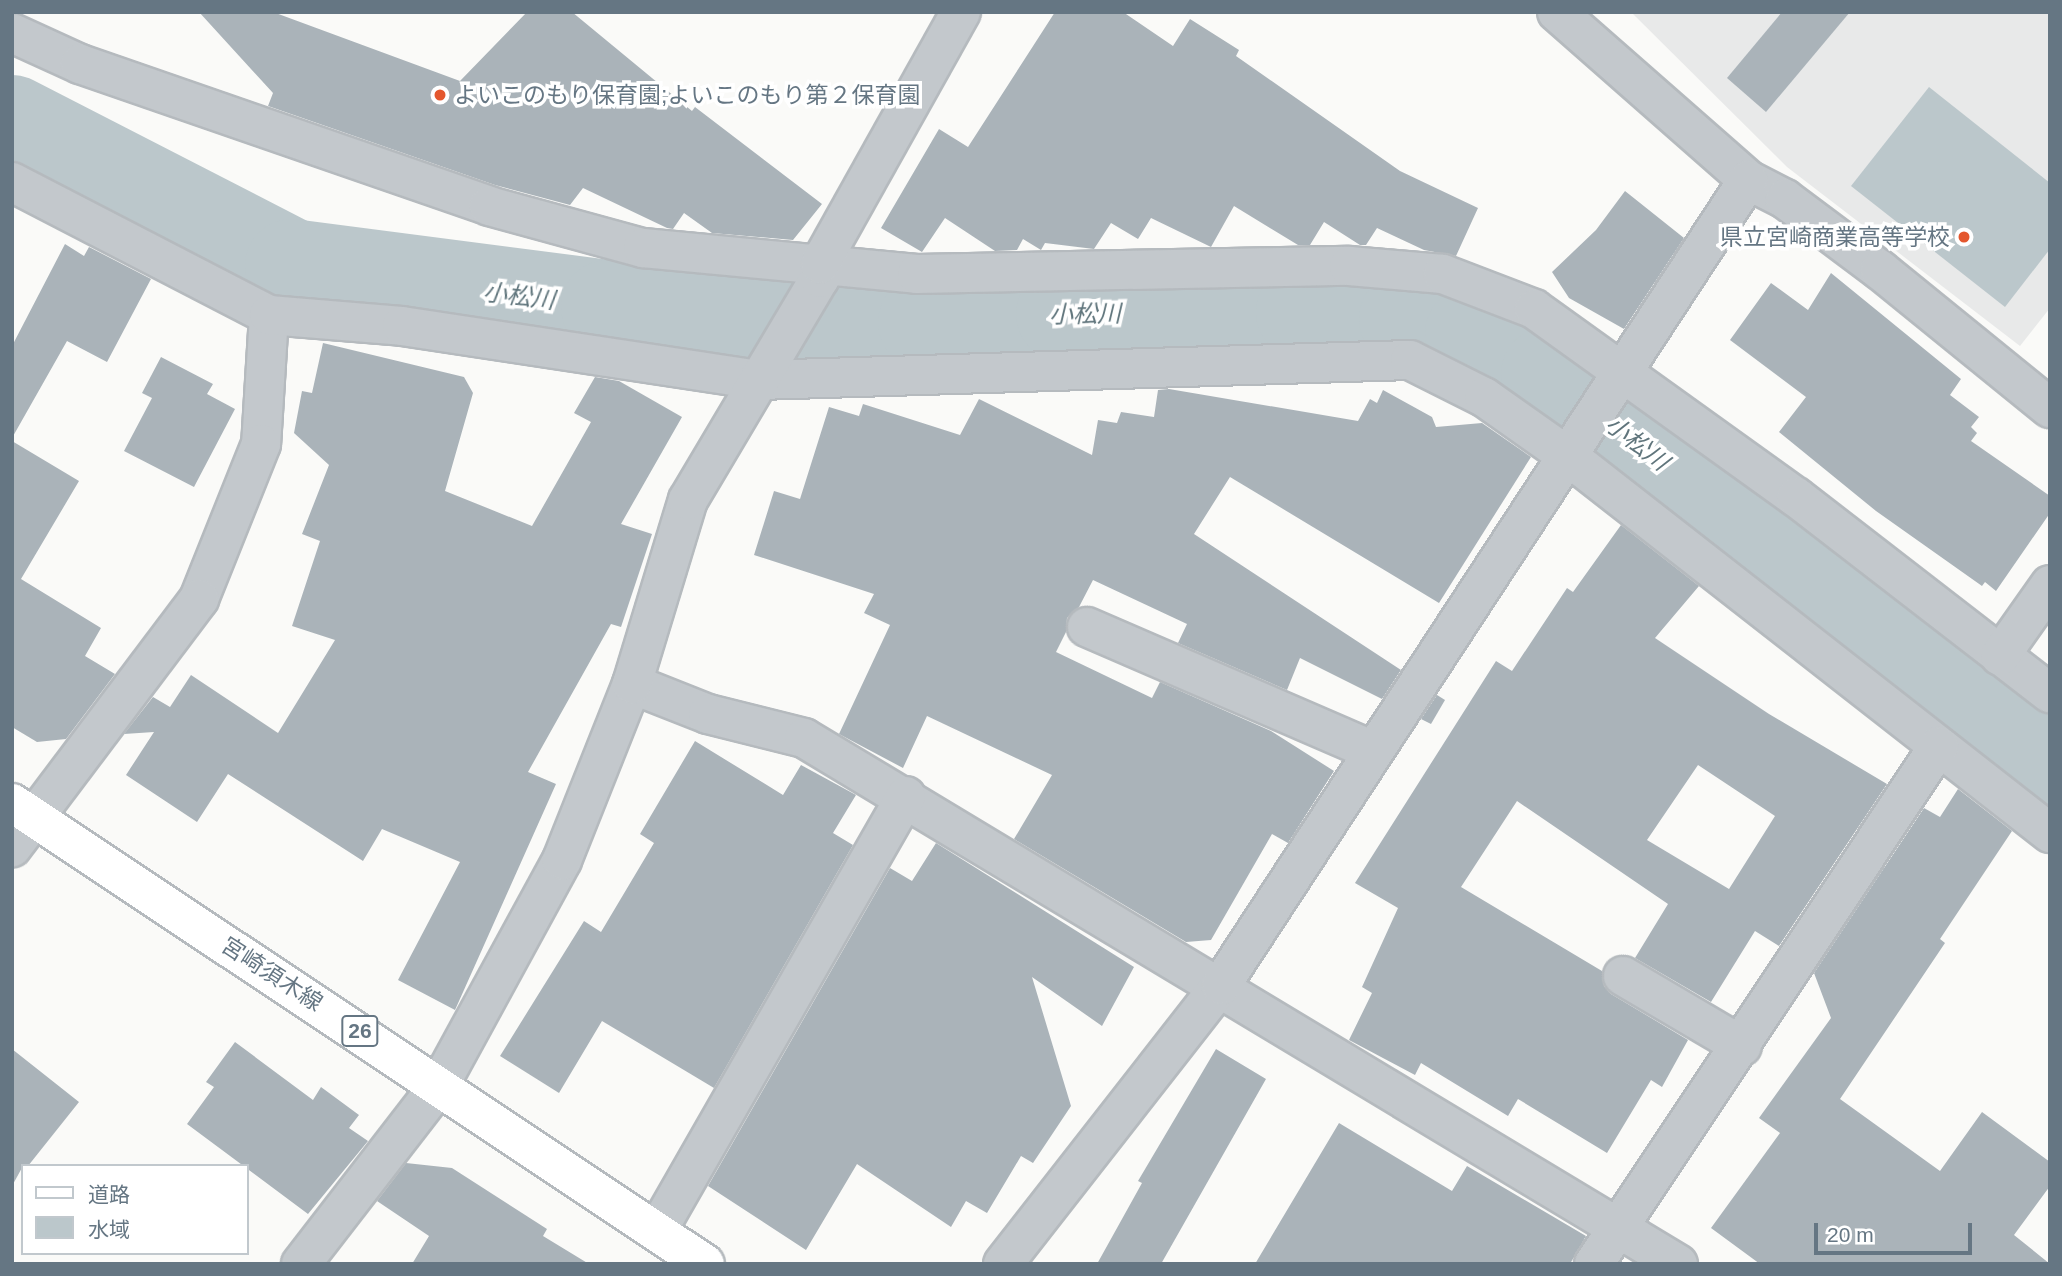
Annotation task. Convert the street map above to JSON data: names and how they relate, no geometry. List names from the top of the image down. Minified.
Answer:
{"streets":{"main road":["宮崎須木線","26"]},"water":["小松川"],"places":["よいこのもり保育園;よいこのもり第２保育園","県立宮崎商業高等学校"],"legend":["道路","水域"],"scale_bar":"20 m"}
